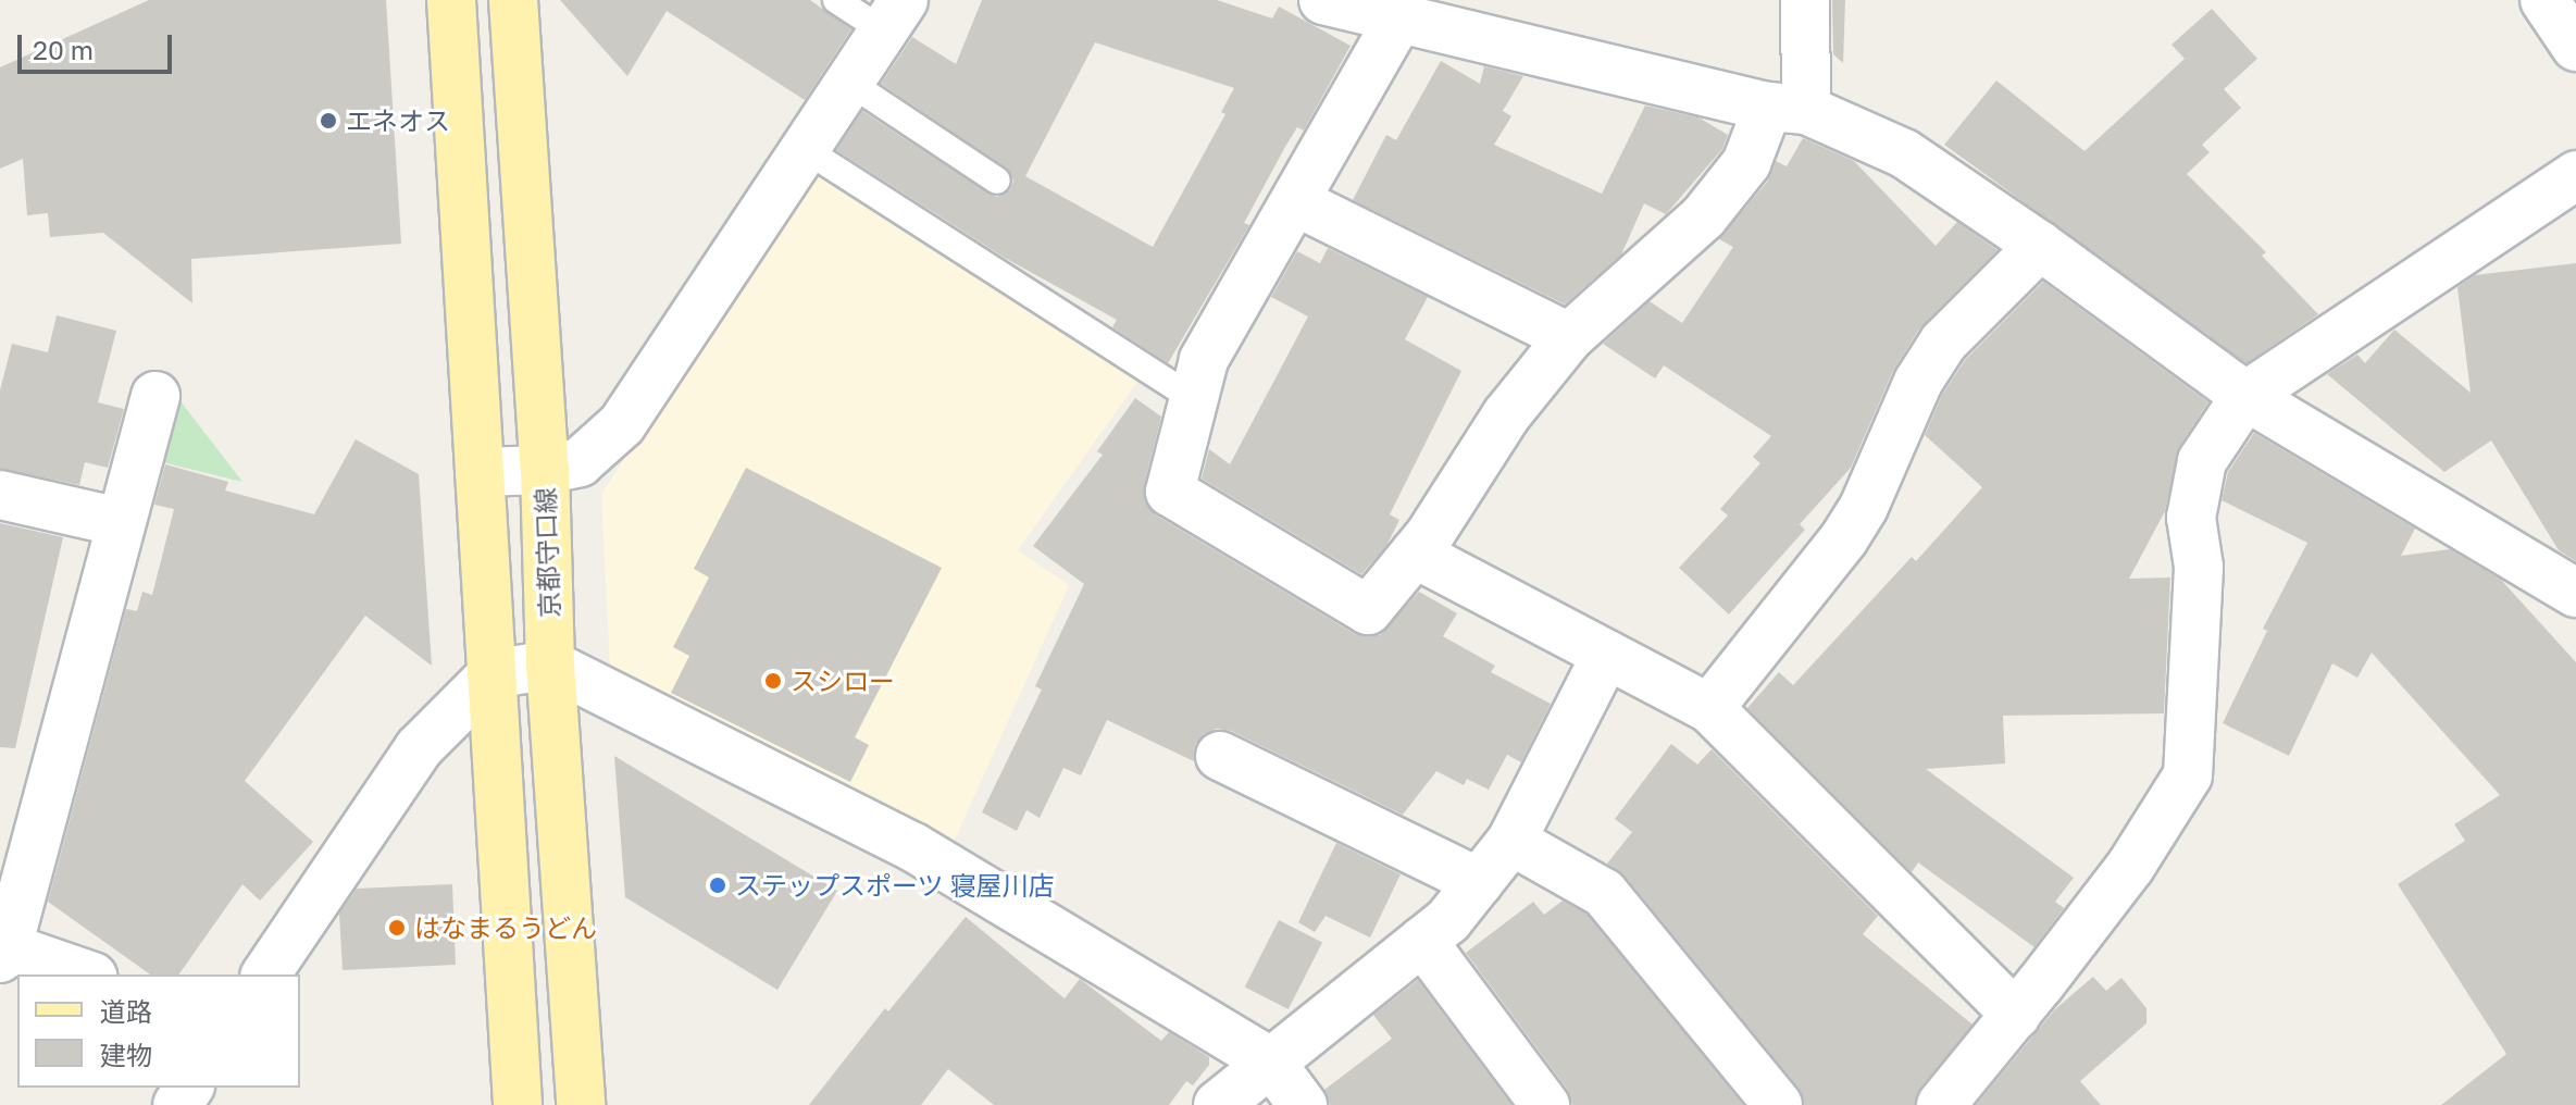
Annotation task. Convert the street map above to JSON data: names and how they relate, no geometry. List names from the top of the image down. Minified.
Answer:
{"streets":{"main road":["京都守口線"]},"places":["エネオス","スシロー","ステップスポーツ 寝屋川店","はなまるうどん"],"legend":["道路","建物"],"scale_bar":"20 m"}
